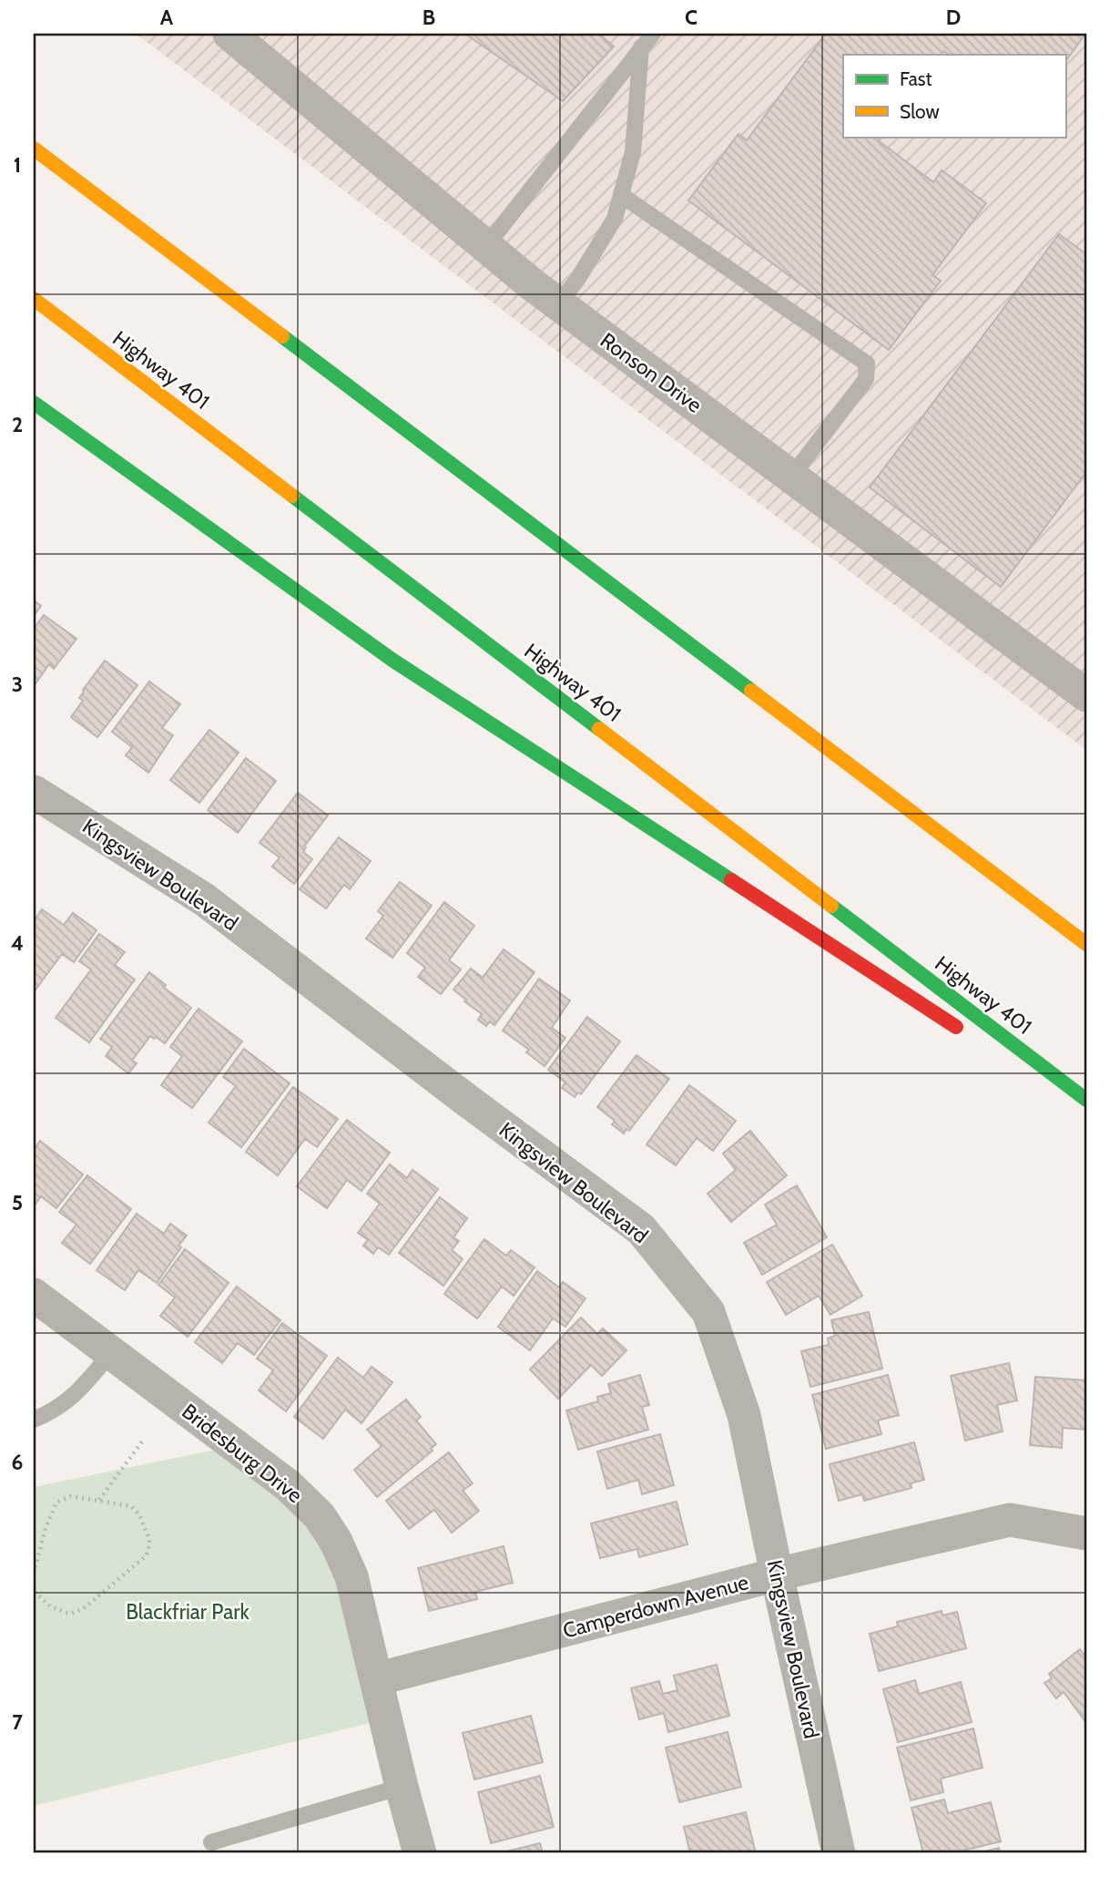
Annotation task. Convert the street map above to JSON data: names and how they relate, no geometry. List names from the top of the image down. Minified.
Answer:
{"streets":{"highway":["Highway 401"],"street":["Ronson Drive","Kingsview Boulevard","Bridesburg Drive","Camperdown Avenue"]},"crossings":[["Kingsview Boulevard","Camperdown Avenue"],["Bridesburg Drive","Camperdown Avenue"]],"parks":["Blackfriar Park"],"legend":["Fast","Slow"],"grid":{"columns":["A","B","C","D"],"rows":["1","2","3","4","5","6","7"]}}
